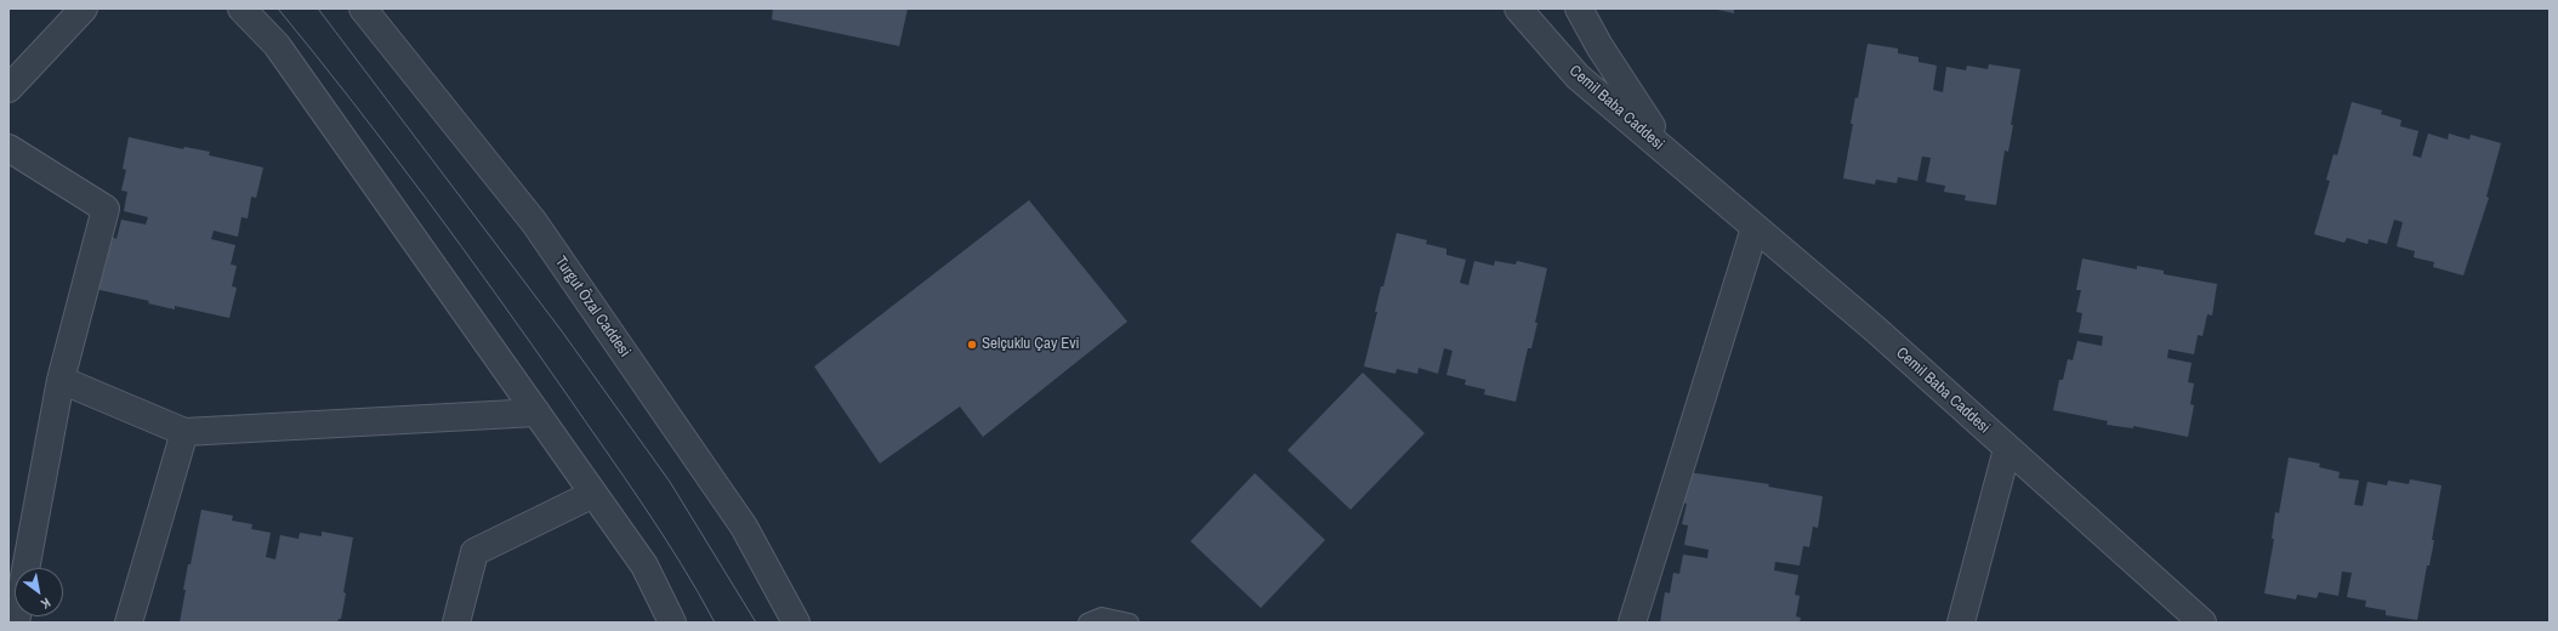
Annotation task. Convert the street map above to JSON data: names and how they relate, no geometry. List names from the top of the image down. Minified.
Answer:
{"streets":{"street":["Cemil Baba Caddesi","Turgut Özal Caddesi"]},"places":["Selçuklu Çay Evi"],"north":"bottom right"}
